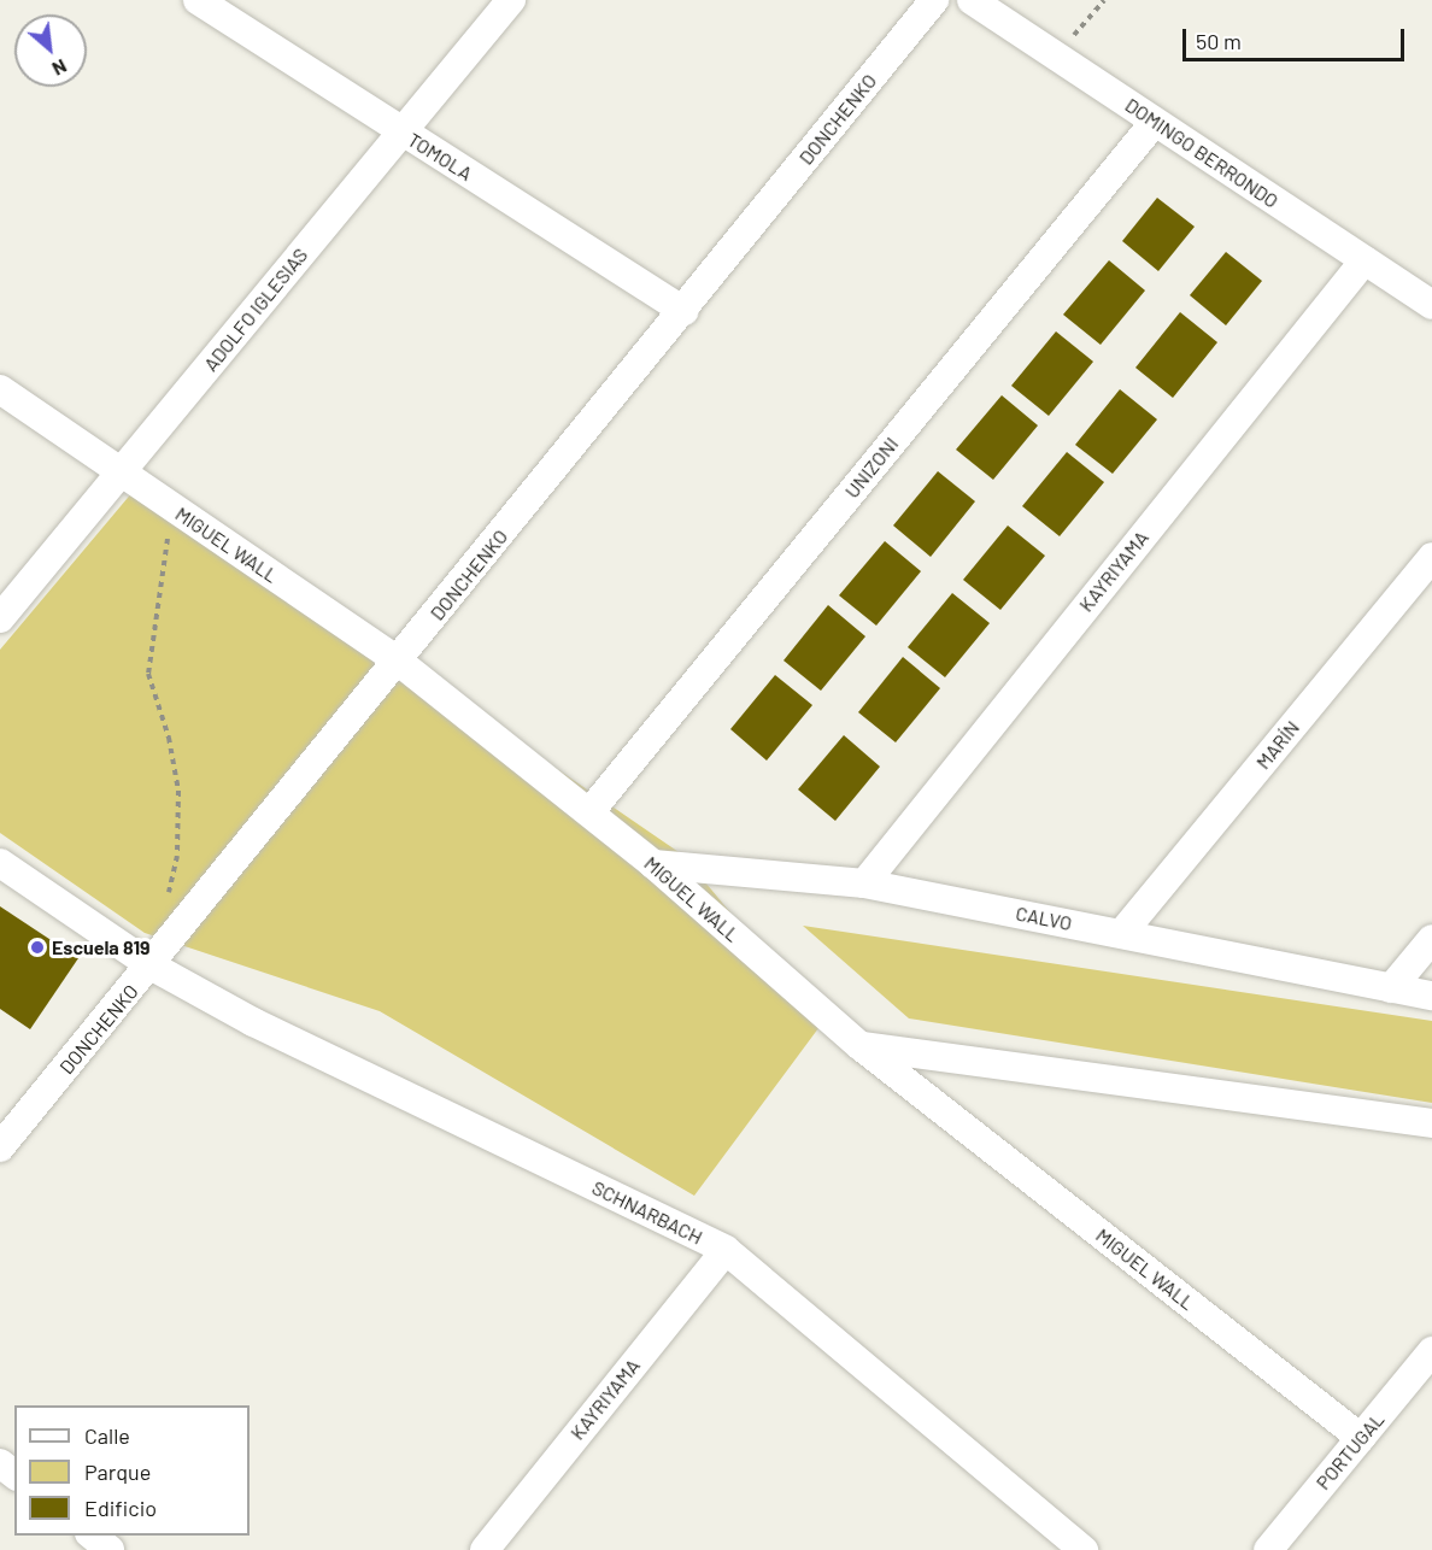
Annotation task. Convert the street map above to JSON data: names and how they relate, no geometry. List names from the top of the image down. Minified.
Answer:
{"streets":{"street":["DONCHENKO","DOMINGO BERRONDO","TOMOLA","ADOLFO IGLESIAS","UNIZONI","MIGUEL WALL","KAYRIYAMA","MARÍN","CALVO","SCHNARBACH","PORTUGAL"]},"crossings":[["DONCHENKO","TOMOLA"],["DONCHENKO","MIGUEL WALL"],["DONCHENKO","SCHNARBACH"],["DOMINGO BERRONDO","UNIZONI"],["DOMINGO BERRONDO","KAYRIYAMA"],["TOMOLA","ADOLFO IGLESIAS"],["ADOLFO IGLESIAS","MIGUEL WALL"],["UNIZONI","MIGUEL WALL"],["MIGUEL WALL","CALVO"],["MIGUEL WALL","PORTUGAL"],["KAYRIYAMA","CALVO"],["KAYRIYAMA","SCHNARBACH"],["MARÍN","CALVO"]],"places":["Escuela 819"],"legend":["Calle","Parque","Edificio"],"scale_bar":"50 m","north":"bottom right"}
